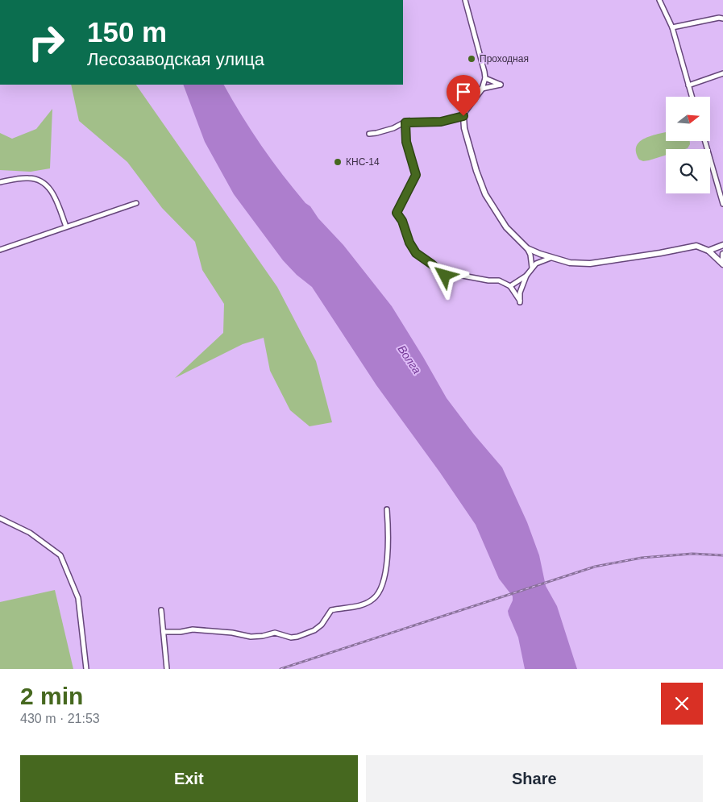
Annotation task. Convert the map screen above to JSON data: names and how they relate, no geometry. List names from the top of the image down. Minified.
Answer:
{"water":["Волга"],"places":["Проходная","КНС-14"],"north":"right","page":{"turn":["150 m","Лесозаводская улица"],"heading":["2 min","430 m · 21:53"],"buttons":["Exit","Share"]}}
